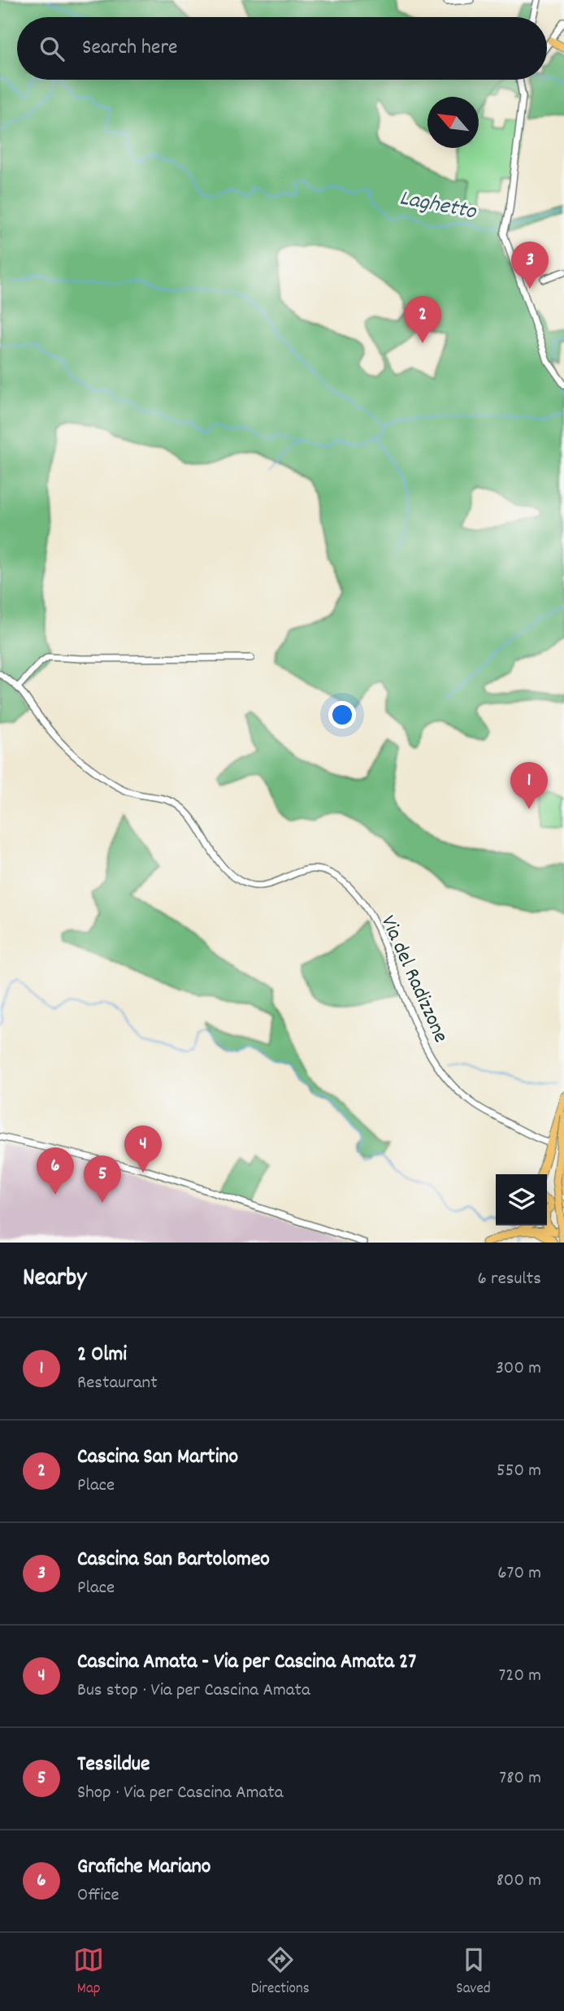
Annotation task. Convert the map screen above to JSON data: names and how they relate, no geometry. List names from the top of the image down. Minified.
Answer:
{"streets":{"street":["Via del Radizzone"]},"water":["Laghetto"],"north":"top left","page":{"search":"Search here","pins":["3","2","1","4","6","5"],"heading":["Nearby","6 results"],"list":[{"mark":"1","name":"2 Olmi","note":"Restaurant","value":"300 m"},{"mark":"2","name":"Cascina San Martino","note":"Place","value":"550 m"},{"mark":"3","name":"Cascina San Bartolomeo","note":"Place","value":"670 m"},{"mark":"4","name":"Cascina Amata - Via per Cascina Amata 27","note":"Bus stop · Via per Cascina Amata","value":"720 m"},{"mark":"5","name":"Tessildue","note":"Shop · Via per Cascina Amata","value":"780 m"},{"mark":"6","name":"Grafiche Mariano","note":"Office","value":"800 m"}],"nav":["Map","Directions","Saved"]}}
